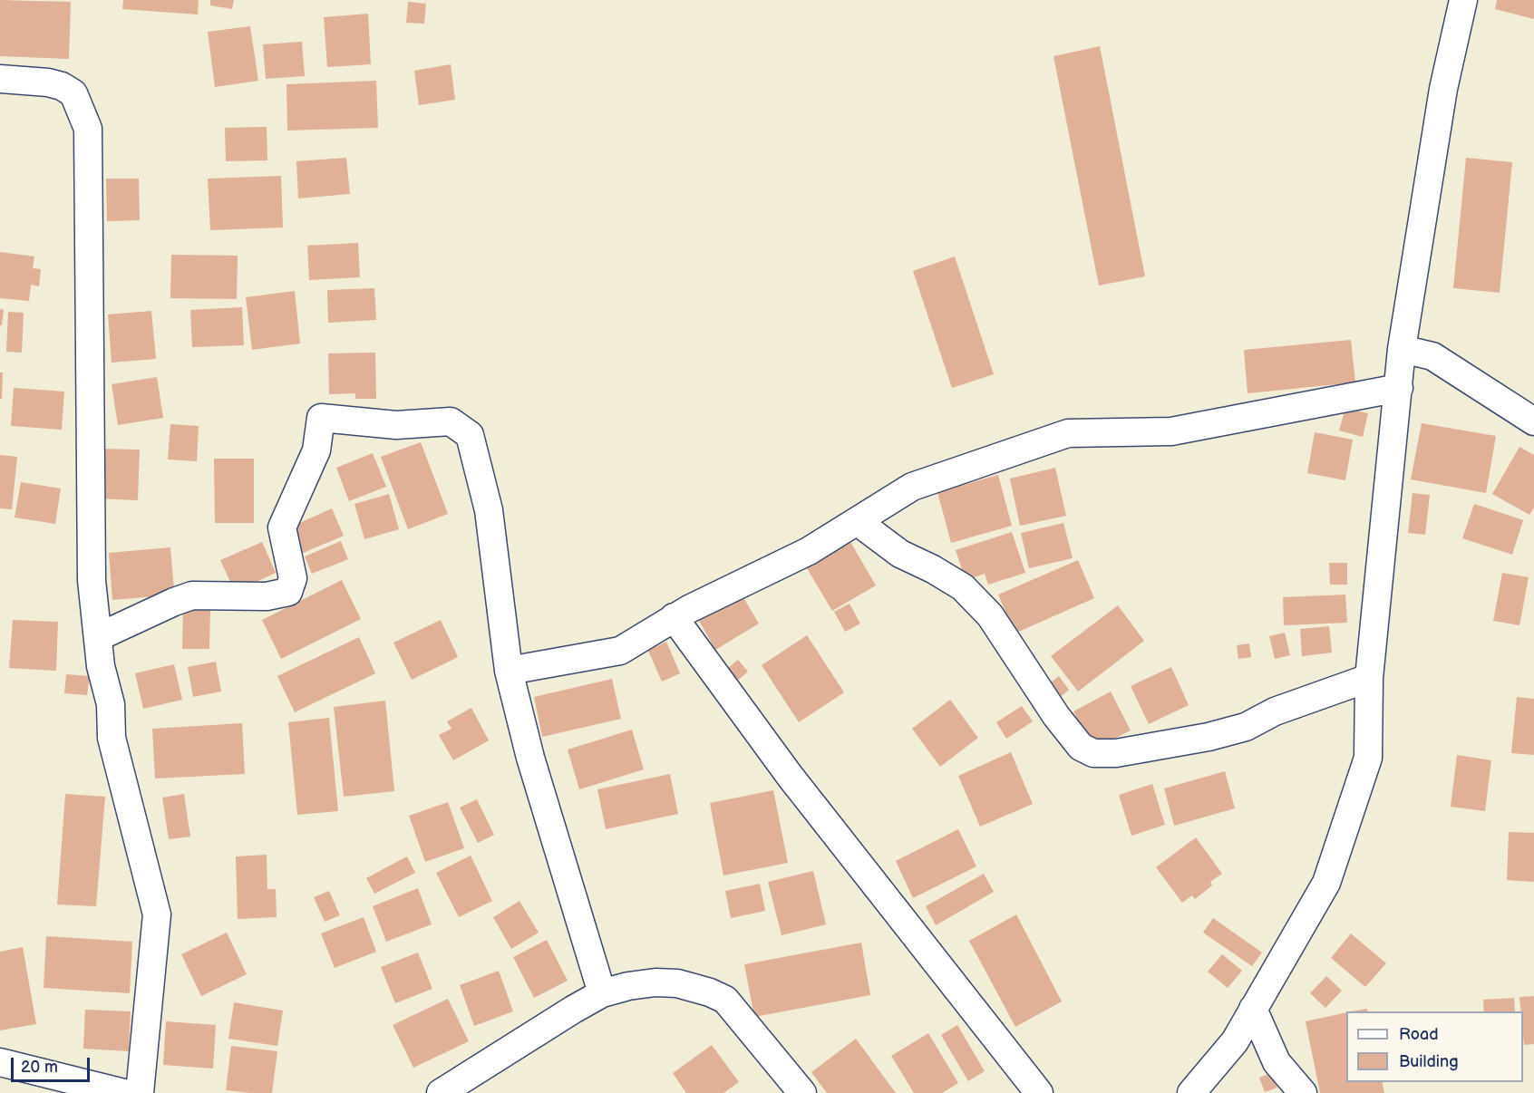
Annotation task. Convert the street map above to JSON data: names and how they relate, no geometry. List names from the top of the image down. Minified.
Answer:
{"legend":["Road","Building"],"scale_bar":"20 m"}
